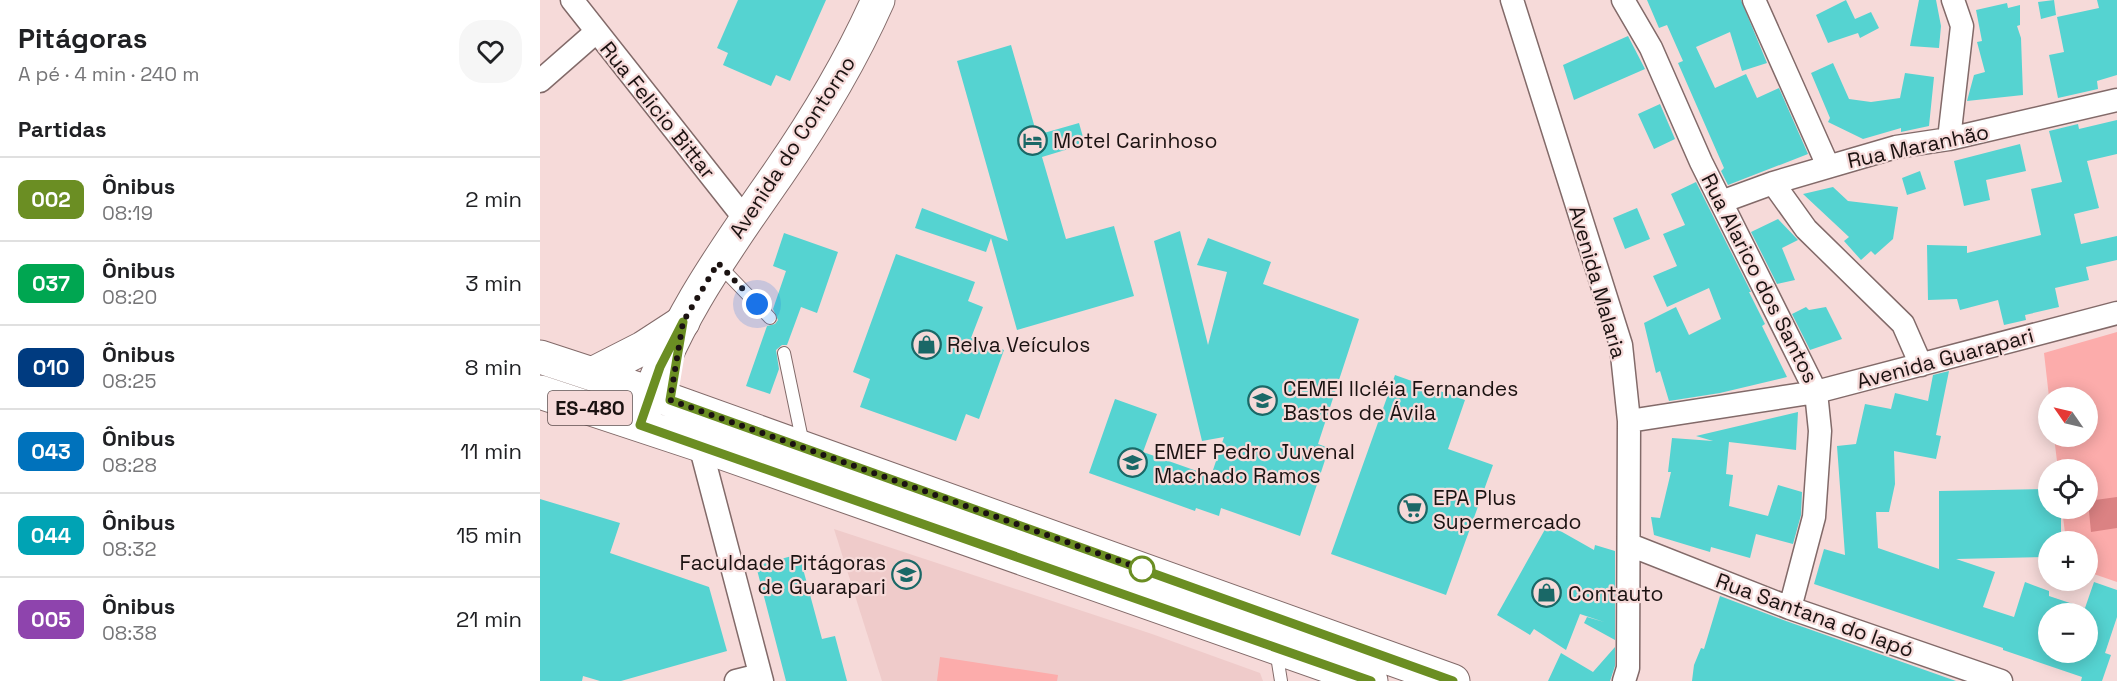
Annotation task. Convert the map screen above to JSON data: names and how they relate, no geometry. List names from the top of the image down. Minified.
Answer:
{"streets":{"main road":["Avenida do Contorno","ES-480"],"street":["Rua Felicio Bittar","Rua Maranhão","Rua Alarico dos Santos","Avenida Malaria","Avenida Guarapari","Rua Santana do Iapó"]},"crossings":[["Rua Felicio Bittar","Avenida do Contorno"],["Rua Maranhão","Rua Alarico dos Santos"],["Avenida do Contorno","ES-480"],["Rua Alarico dos Santos","Avenida Guarapari"],["Rua Alarico dos Santos","Rua Santana do Iapó"],["Avenida Malaria","Avenida Guarapari"],["Avenida Malaria","Rua Santana do Iapó"]],"places":{"hotel":["Motel Carinhoso"],"shop":["Relva Veículos","Contauto"],"school or university":["CEMEI Ilcléia Fernandes Bastos de Ávila","EMEF Pedro Juvenal Machado Ramos","Faculdade Pitágoras de Guarapari"],"supermarket":["EPA Plus Supermercado"]},"lines":["bus line 002"],"north":"top left","page":{"heading":[["Pitágoras","A pé · 4 min · 240 m"],"Partidas"],"list":[{"mark":"002","name":"Ônibus","note":"08:19","value":"2 min"},{"mark":"037","name":"Ônibus","note":"08:20","value":"3 min"},{"mark":"010","name":"Ônibus","note":"08:25","value":"8 min"},{"mark":"043","name":"Ônibus","note":"08:28","value":"11 min"},{"mark":"044","name":"Ônibus","note":"08:32","value":"15 min"},{"mark":"005","name":"Ônibus","note":"08:38","value":"21 min"}],"map_buttons":["+","−"]}}
